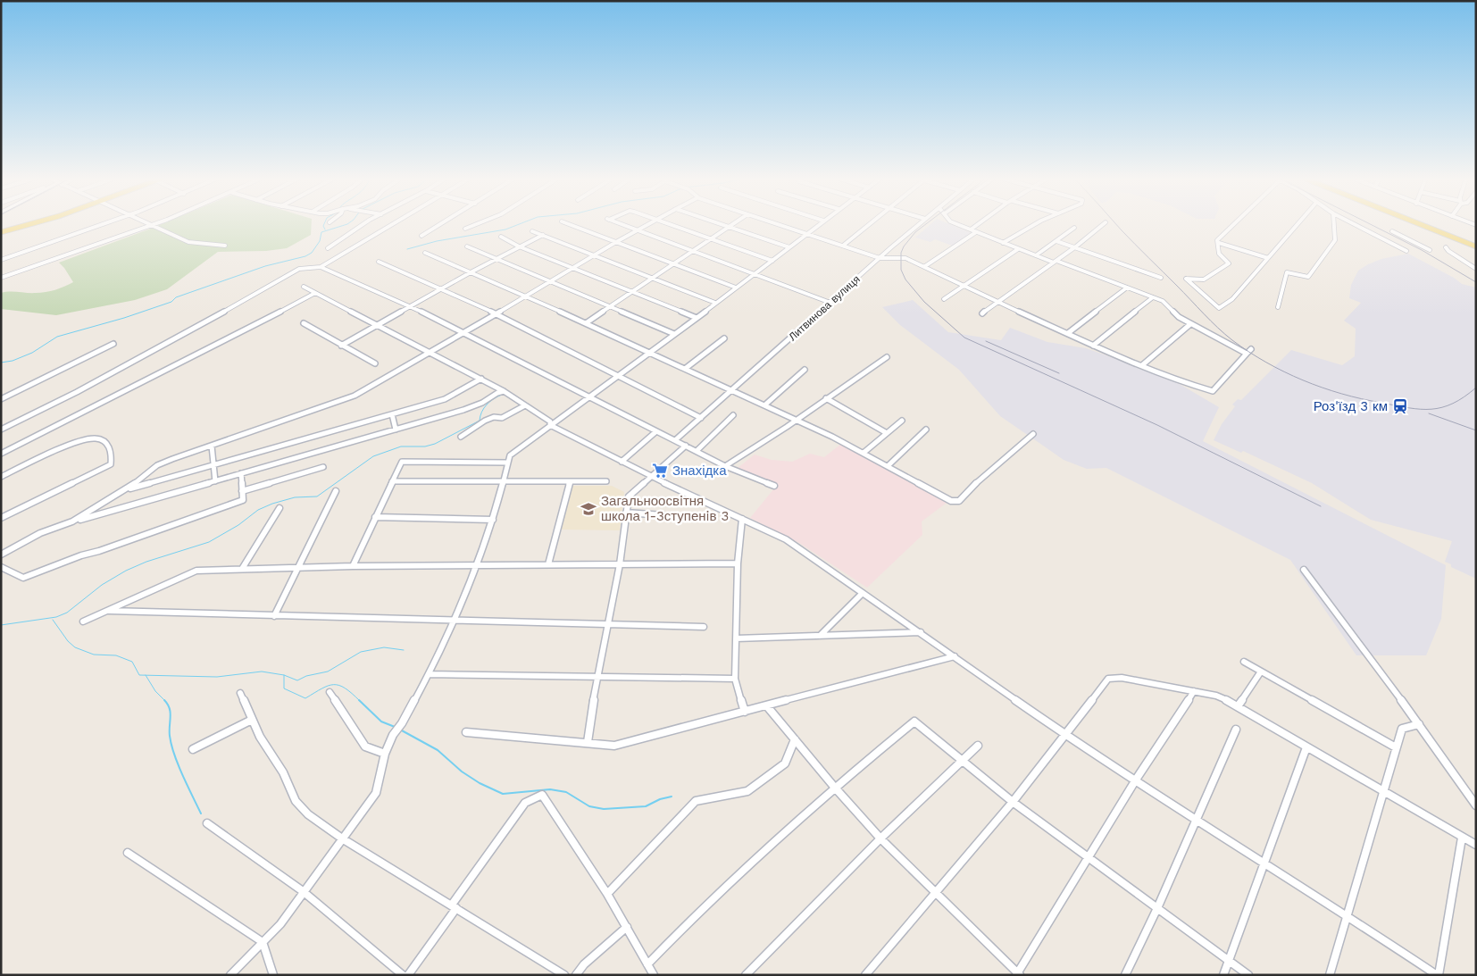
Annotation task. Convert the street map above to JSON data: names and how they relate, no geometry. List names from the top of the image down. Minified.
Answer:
{"streets":{"street":["Литвинова вулиця"]},"places":{"station":["Роз'їзд 3 км"],"supermarket":["Знахідка"],"school or university":["Загальноосвiтня школа 1-3ступенiв 3"]}}
